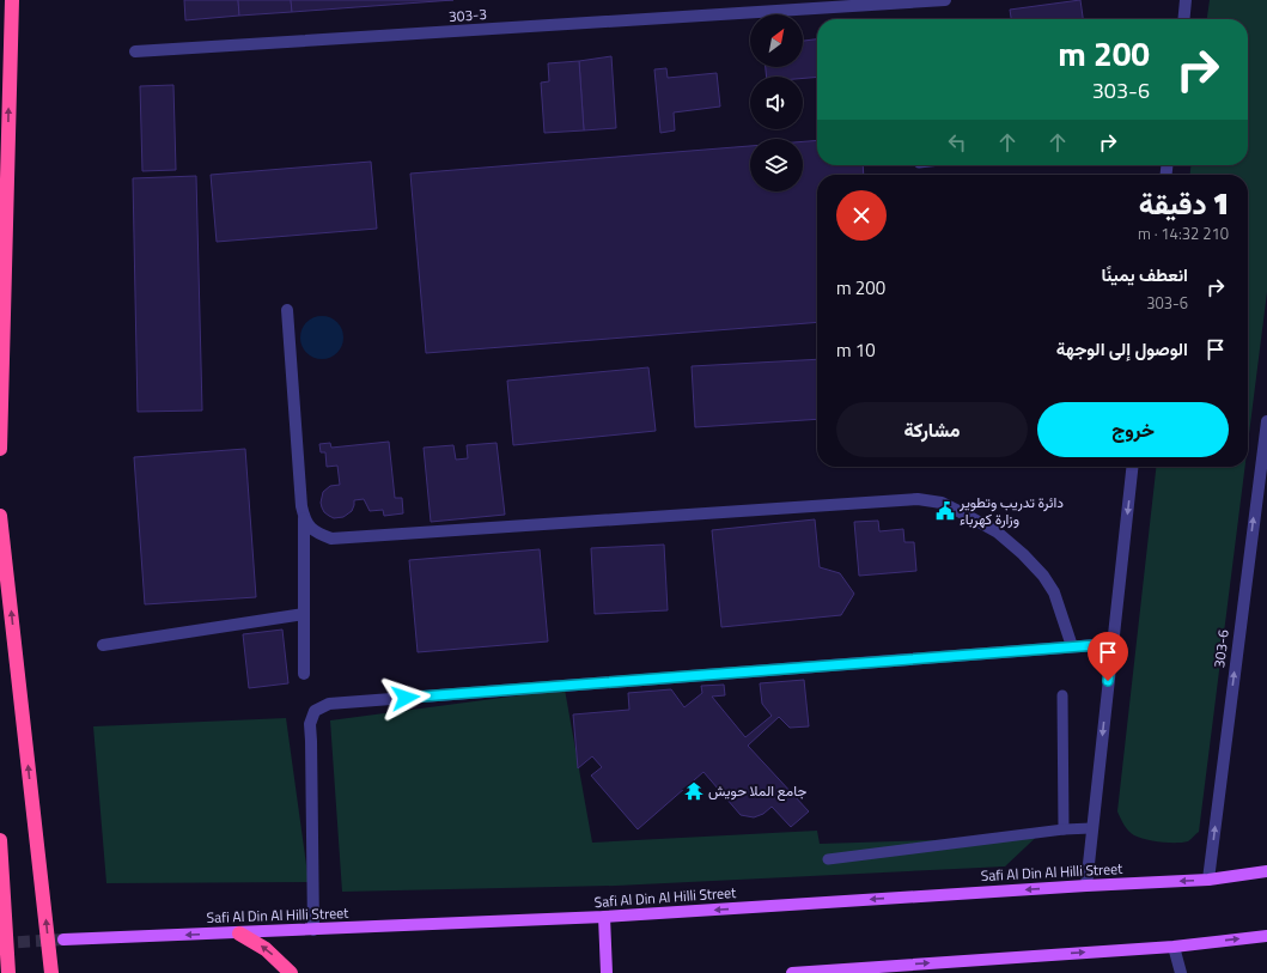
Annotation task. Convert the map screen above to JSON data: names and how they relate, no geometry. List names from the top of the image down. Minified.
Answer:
{"streets":{"main road":["Safi Al Din Al Hilli Street"],"street":["303-3","303-6"]},"crossings":[["303-6","Safi Al Din Al Hilli Street"]],"one_way":["303-6"],"places":{"public building":["دائرة تدريب وتطوير وزارة كهرباء"],"temple":["جامع الملا حويش"]},"north":"top right","page":{"turn":["200 m","303-6"],"heading":["1 دقيقة","210 m · 14:32"],"list":[{"name":"انعطف يمينًا","note":"303-6","value":"200 m"},{"name":"الوصول إلى الوجهة","value":"10 m"}],"buttons":["خروج","مشاركة"]}}
